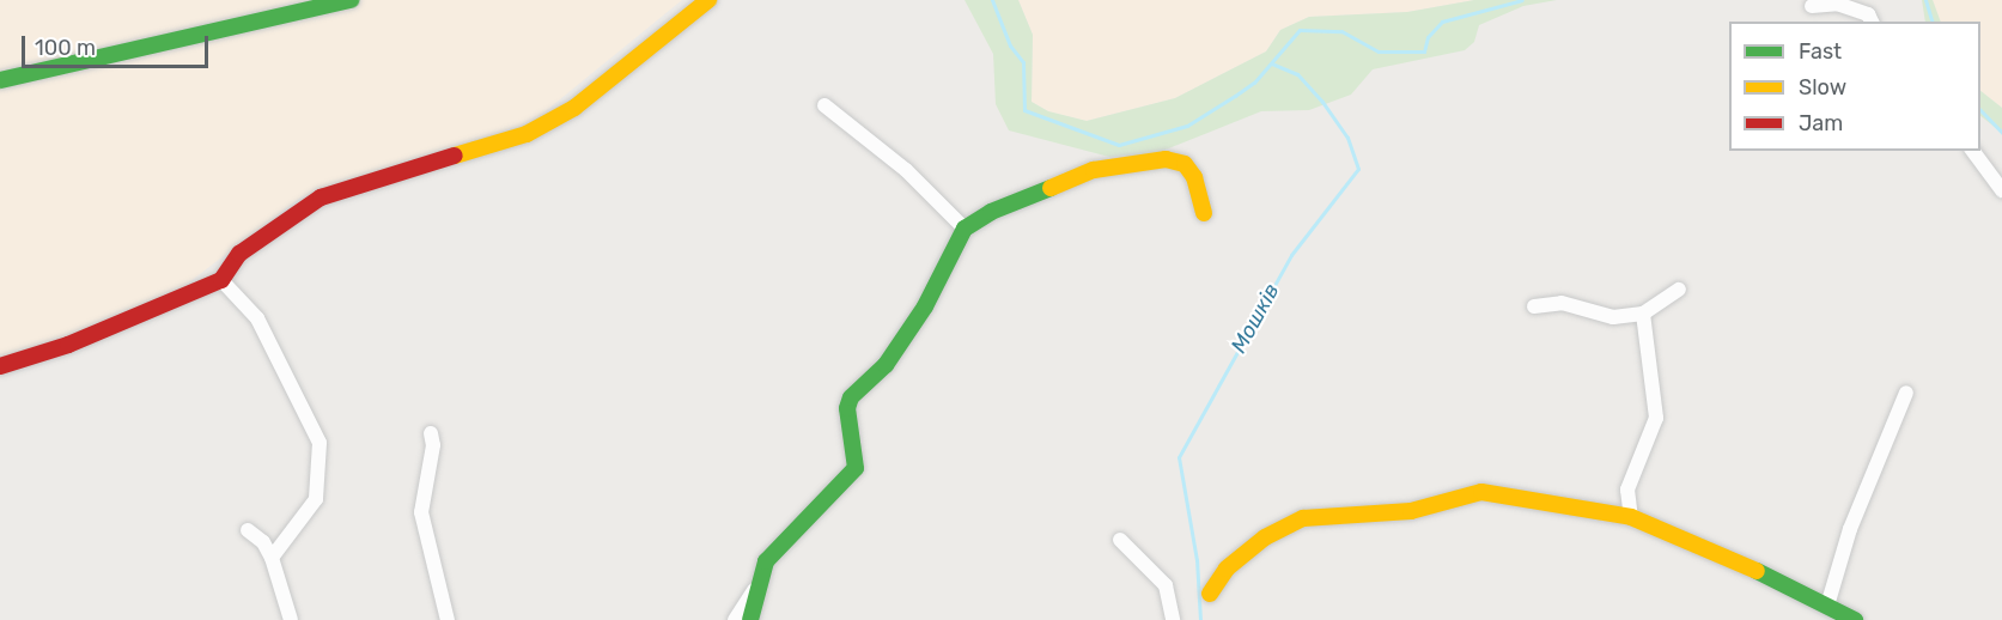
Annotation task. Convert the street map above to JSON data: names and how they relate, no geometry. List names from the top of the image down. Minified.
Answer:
{"water":["Мошків"],"legend":["Fast","Slow","Jam"],"scale_bar":"100 m"}
